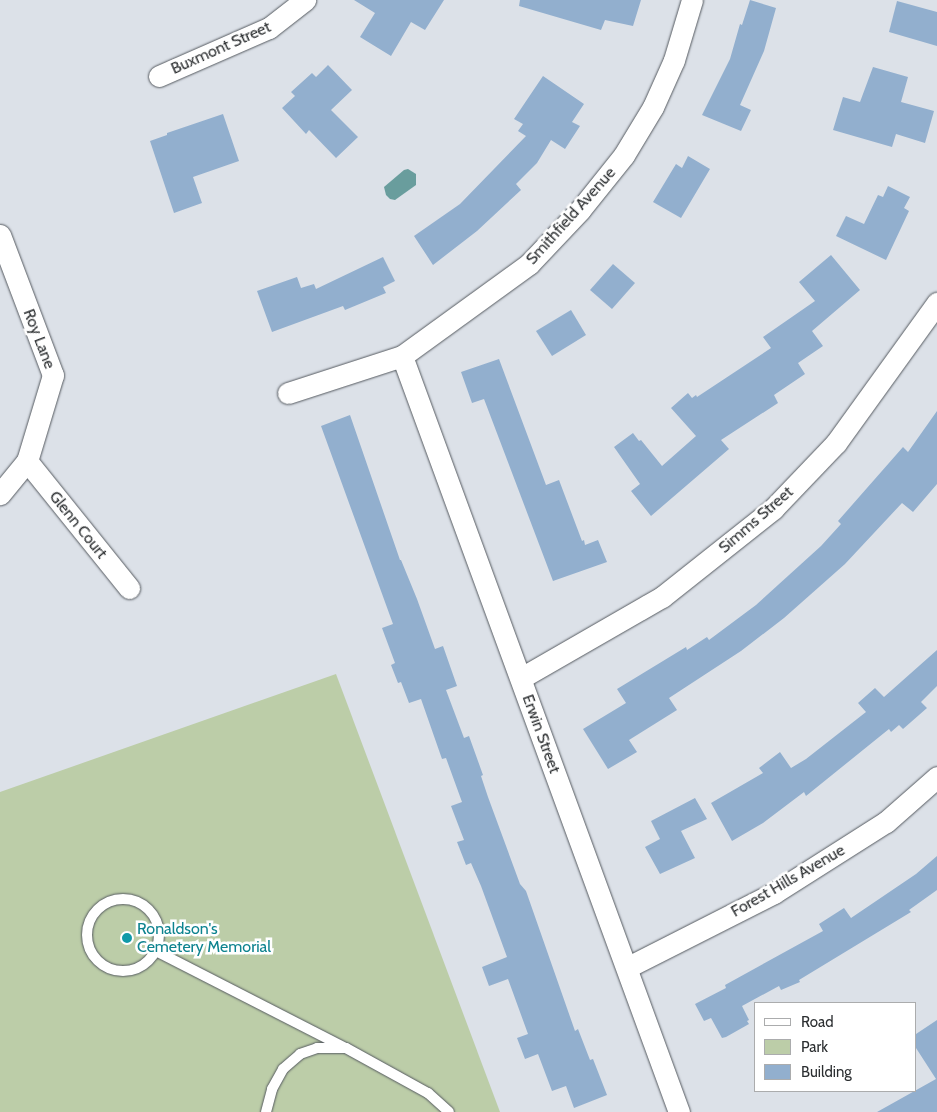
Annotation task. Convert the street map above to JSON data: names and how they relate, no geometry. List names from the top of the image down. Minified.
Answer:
{"streets":{"street":["Buxmont Street","Smithfield Avenue","Roy Lane","Simms Street","Glenn Court","Erwin Street","Forest Hills Avenue"]},"crossings":[["Smithfield Avenue","Erwin Street"],["Roy Lane","Glenn Court"],["Simms Street","Erwin Street"],["Erwin Street","Forest Hills Avenue"]],"places":["Ronaldson's Cemetery Memorial"],"legend":["Road","Park","Building"]}
